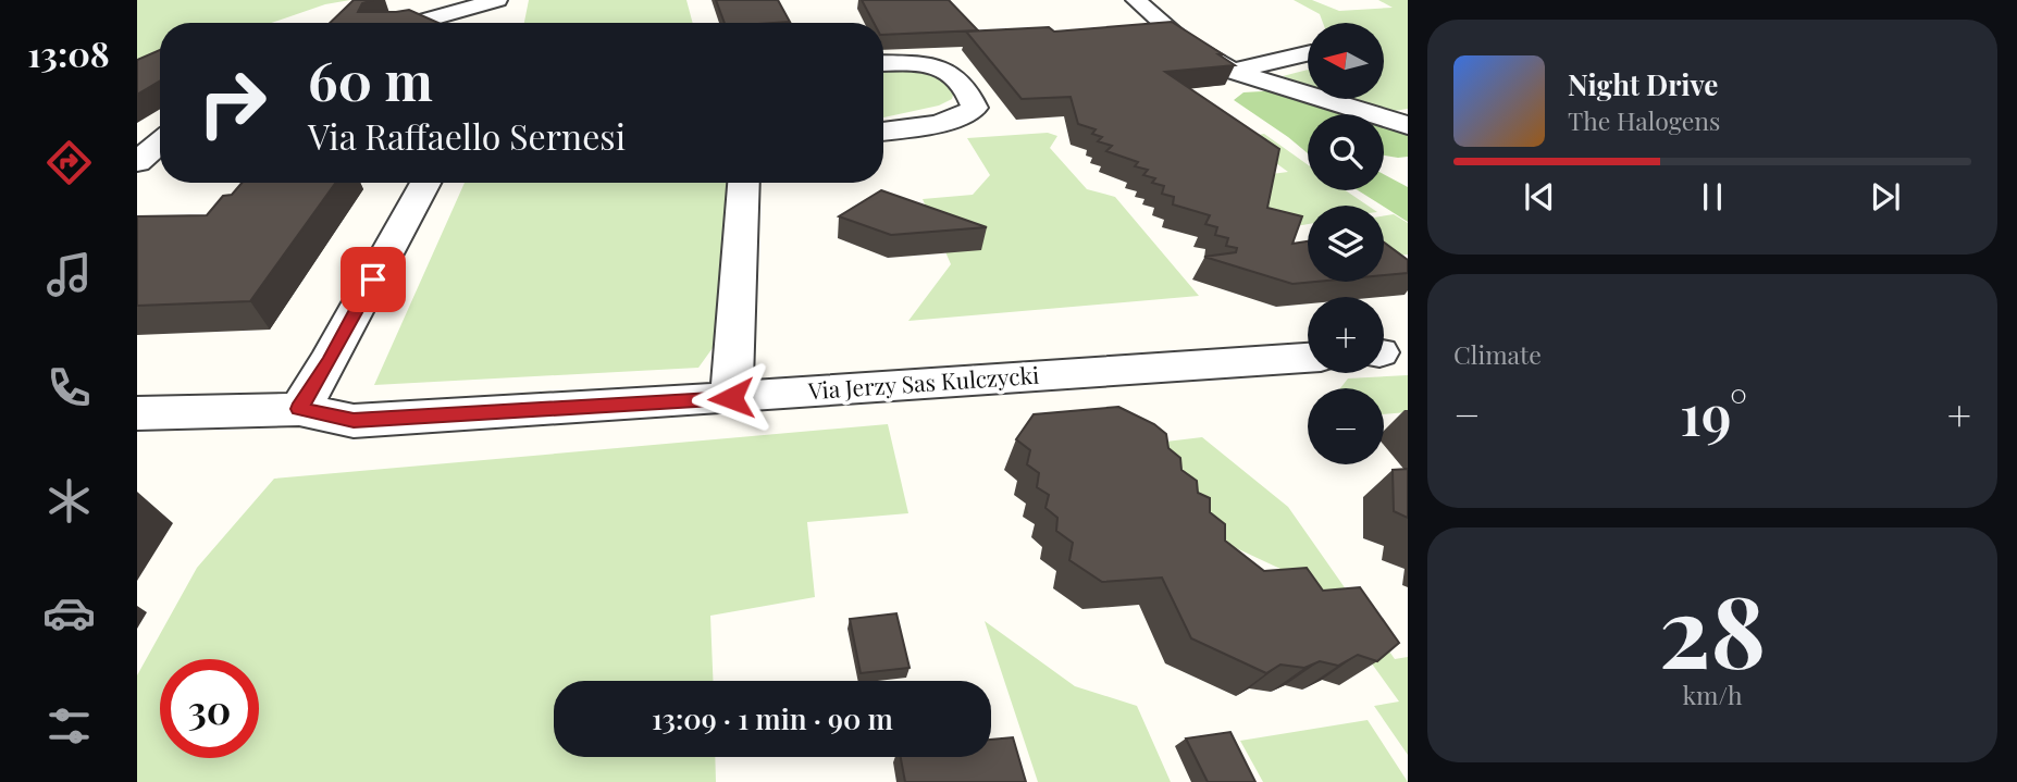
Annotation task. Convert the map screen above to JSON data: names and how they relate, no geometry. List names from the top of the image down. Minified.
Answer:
{"streets":{"street":["Via Jerzy Sas Kulczycki"]},"north":"left","page":{"tabs":"13:08","map_buttons":["+","−"],"turn":["60 m","Via Raffaello Sernesi"],"song":["Night Drive","The Halogens"],"tile":["Climate",["28","km/h"]],"heat":["−","19°","+"],"limit":"30","trip":"13:09 · 1 min · 90 m"}}
